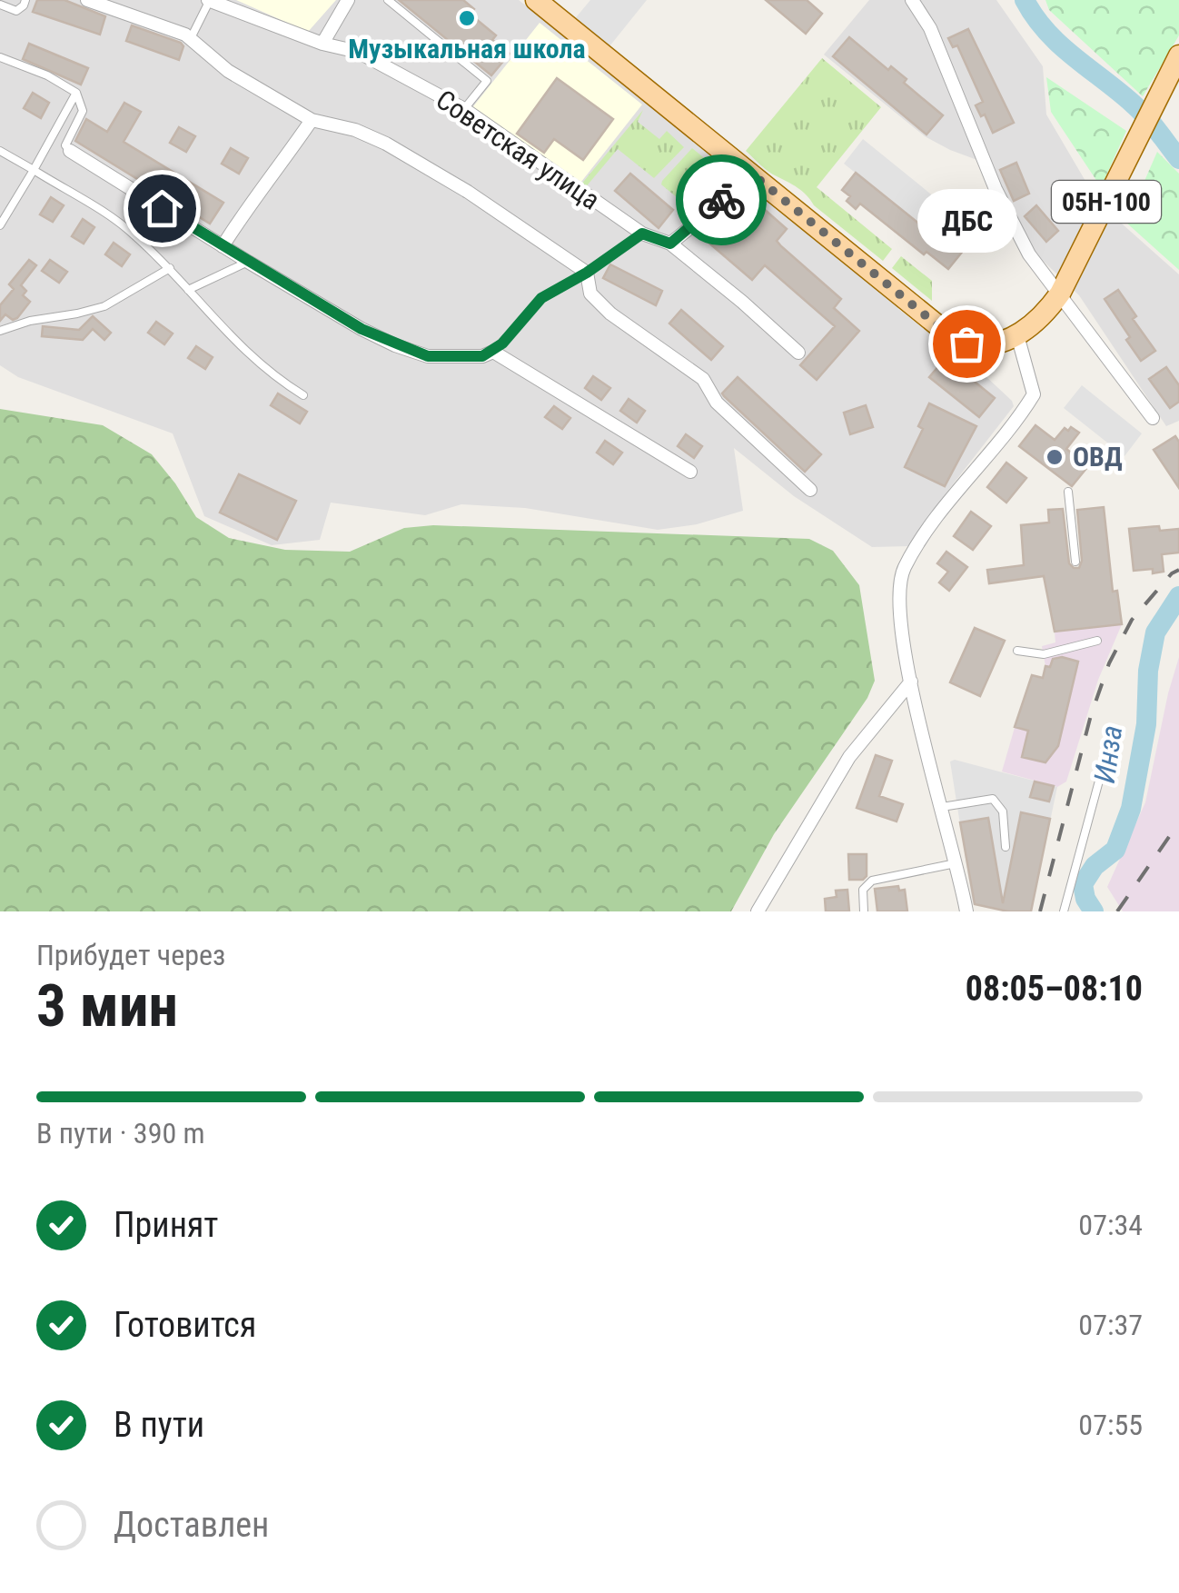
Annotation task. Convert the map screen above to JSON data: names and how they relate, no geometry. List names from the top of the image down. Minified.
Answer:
{"streets":{"main road":["05Н-100"],"street":["Советская улица"]},"water":["Инза"],"places":["Музыкальная школа","ДБС","ОВД"],"page":{"bubble":"ДБС","heading":["3 мин","Прибудет через","08:05–08:10"],"bar":"В пути · 390 m","list":[["Принят","07:34"],["Готовится","07:37"],["В пути","07:55"],"Доставлен"]}}
